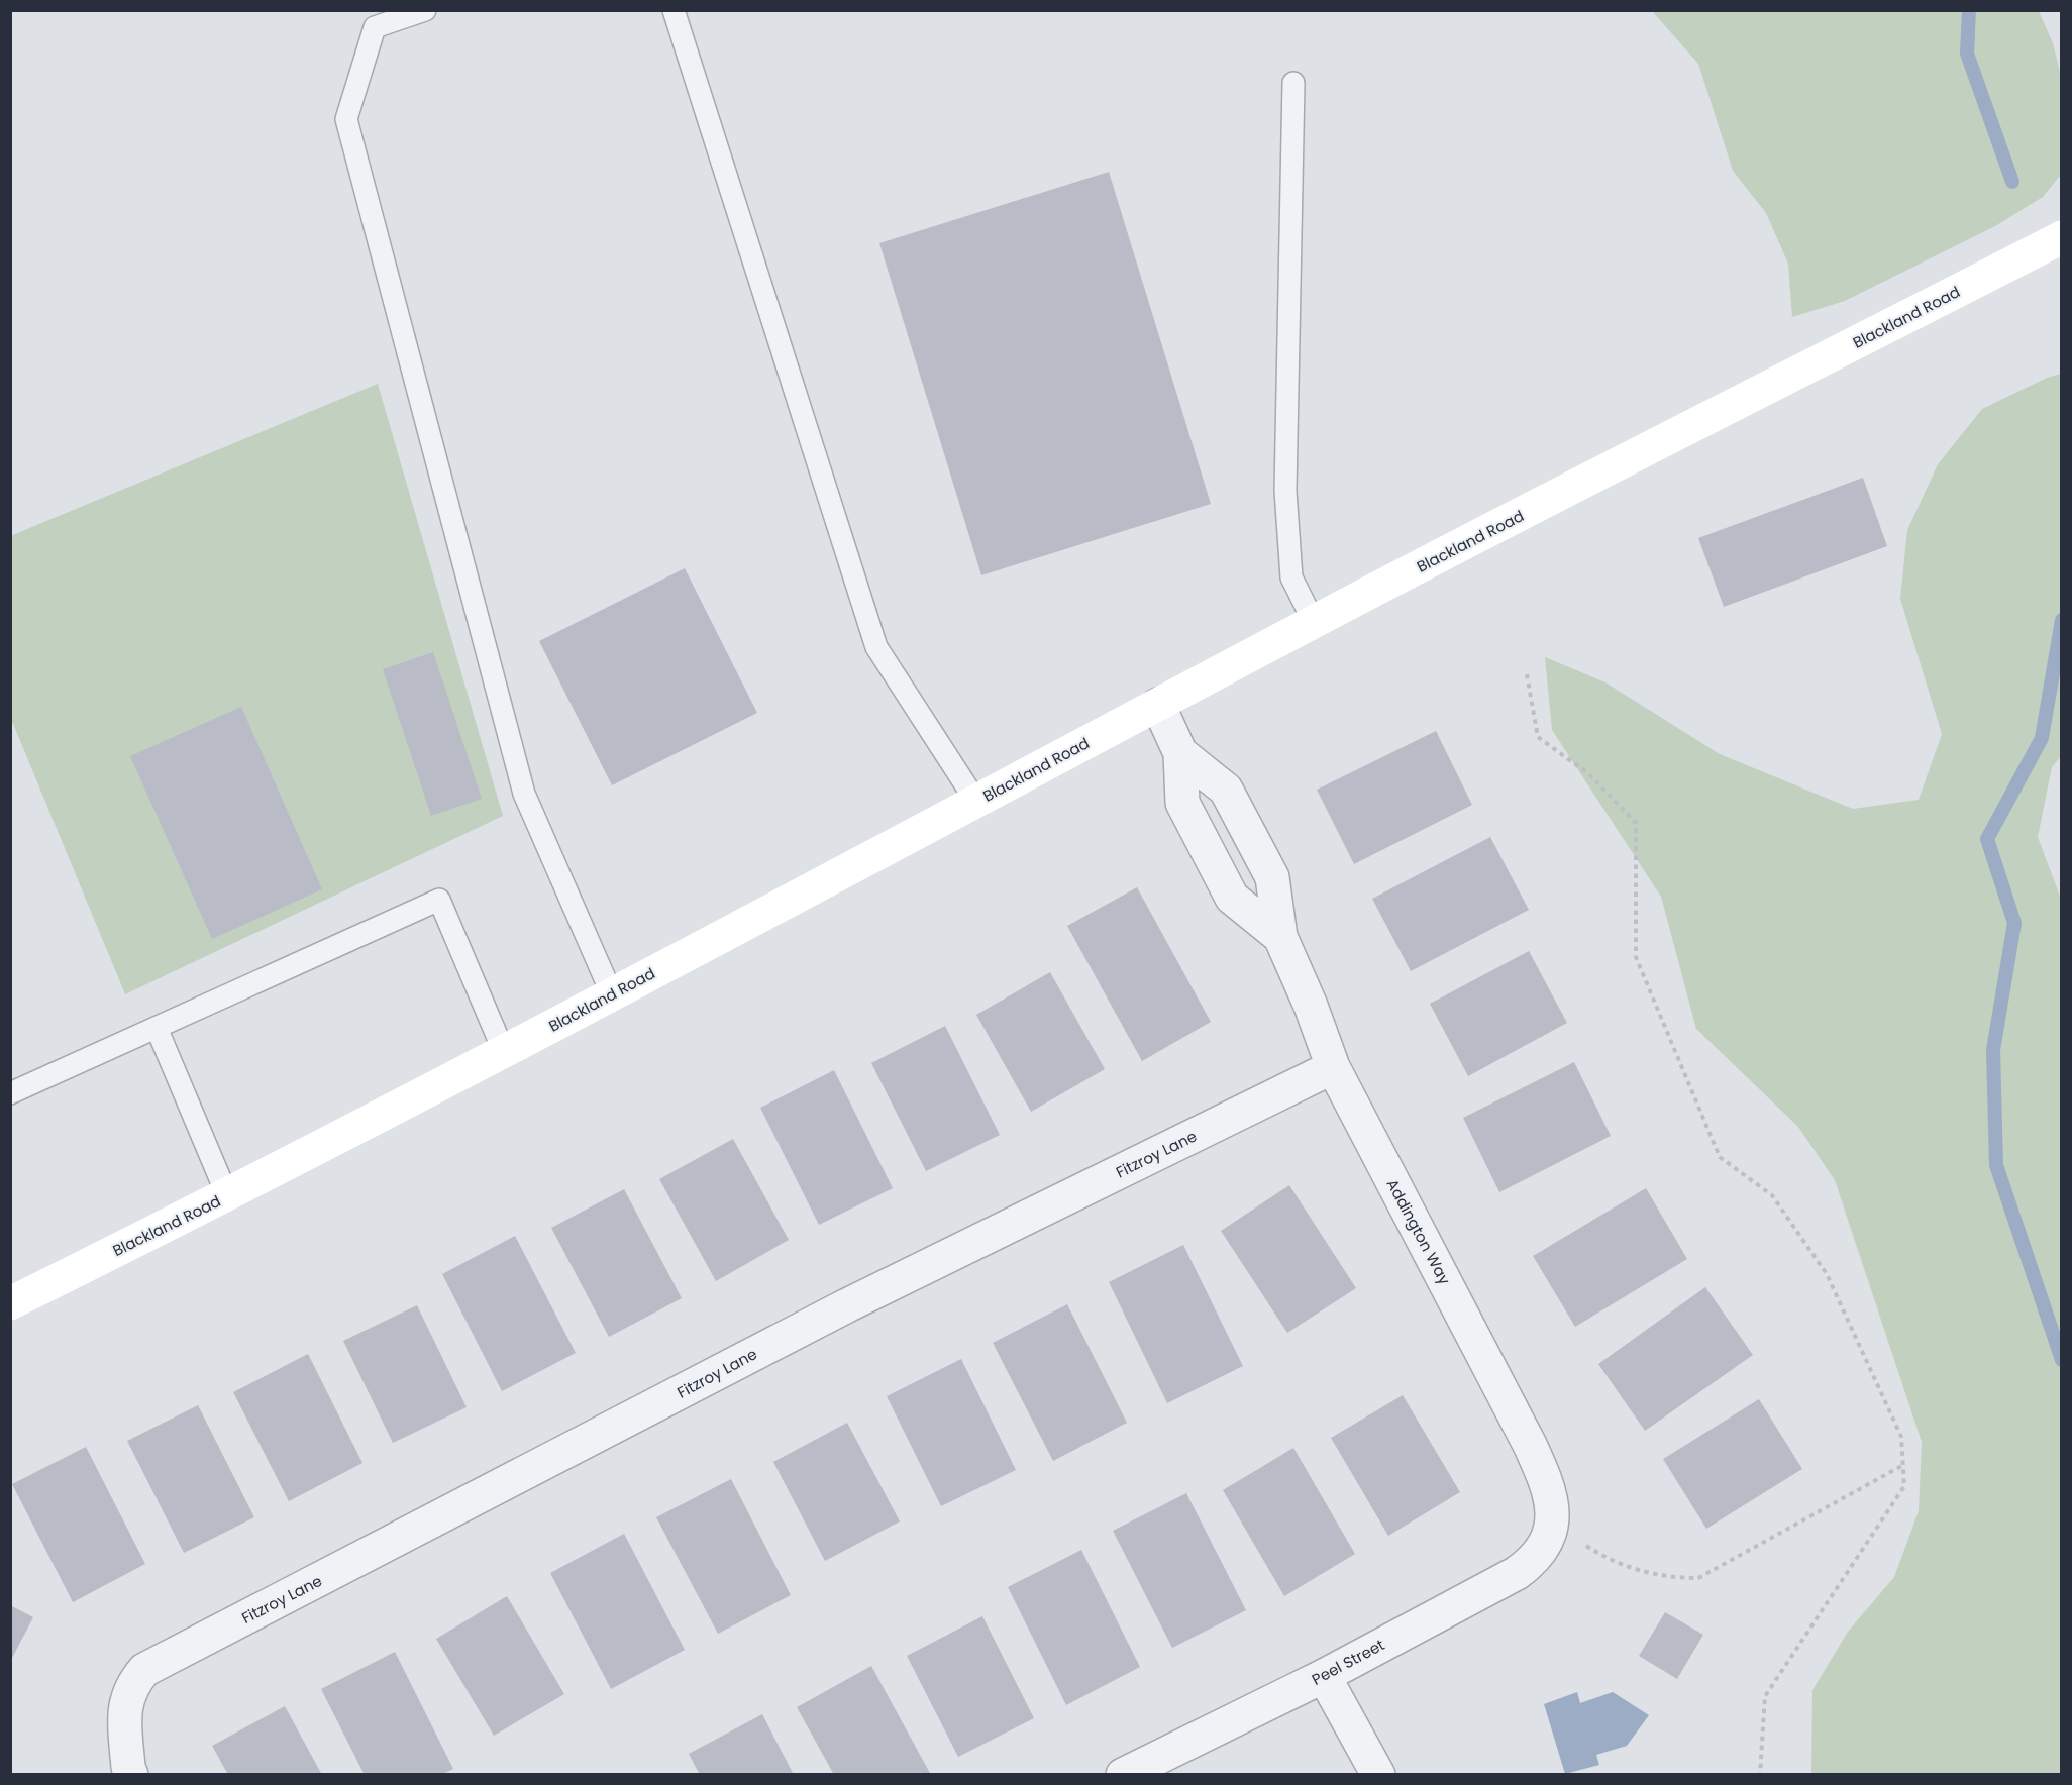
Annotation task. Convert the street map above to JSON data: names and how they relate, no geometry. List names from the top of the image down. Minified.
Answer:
{"streets":{"street":["Blackland Road","Fitzroy Lane","Addington Way","Peel Street"]},"crossings":[["Blackland Road","Addington Way"],["Fitzroy Lane","Addington Way"],["Addington Way","Peel Street"]]}
